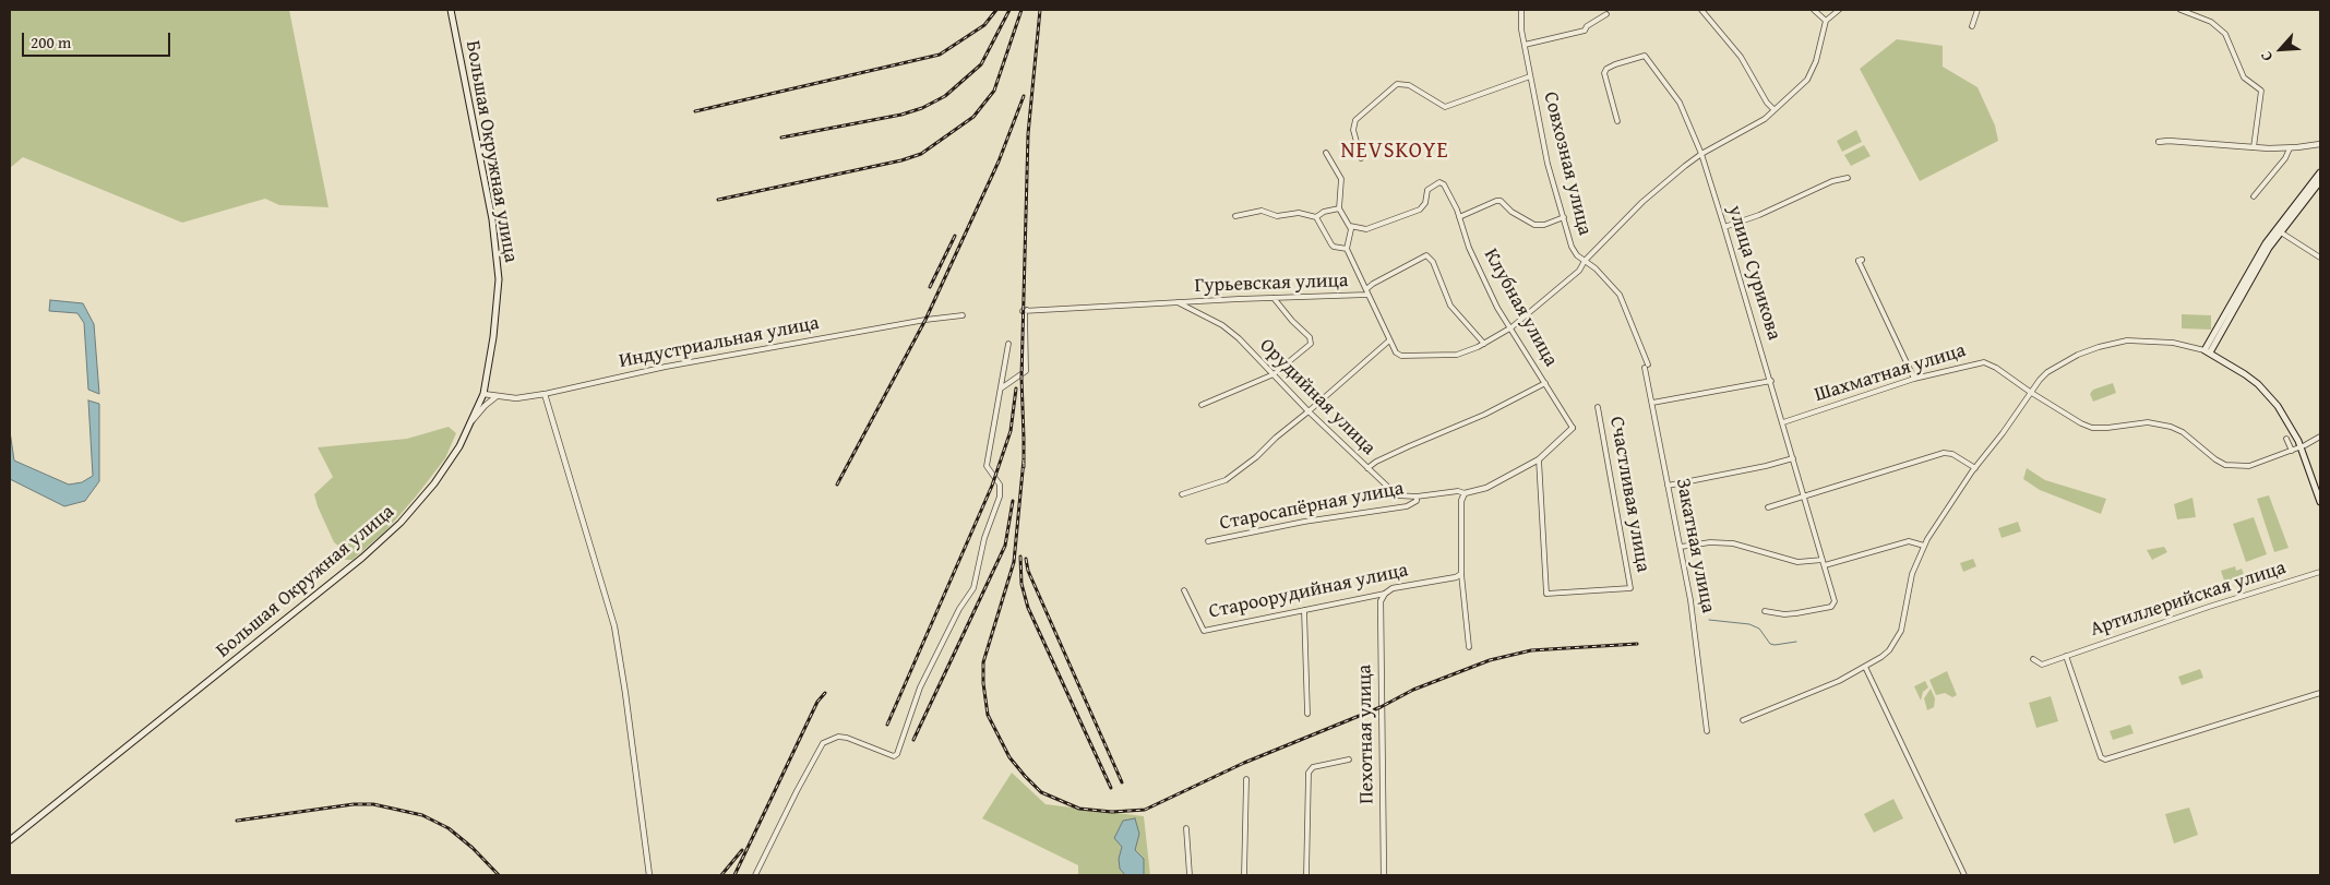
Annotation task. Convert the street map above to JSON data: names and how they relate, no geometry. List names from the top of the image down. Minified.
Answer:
{"streets":{"main road":["Большая Окружная улица"],"street":["Совхозная улица","улица Сурикова","Гурьевская улица","Клубная улица","Индустриальная улица","Шахматная улица","Орудийная улица","Счастливая улица","Старосапёрная улица","Закатная улица","Староорудийная улица","Артиллерийская улица","Пехотная улица"]},"crossings":[["Большая Окружная улица","Индустриальная улица"],["Совхозная улица","Закатная улица"],["улица Сурикова","Шахматная улица"],["Гурьевская улица","Орудийная улица"],["Клубная улица","Орудийная улица"],["Орудийная улица","Счастливая улица"],["Орудийная улица","Старосапёрная улица"],["Староорудийная улица","Пехотная улица"]],"districts":["NEVSKOYE"],"scale_bar":"200 m","north":"bottom left"}
